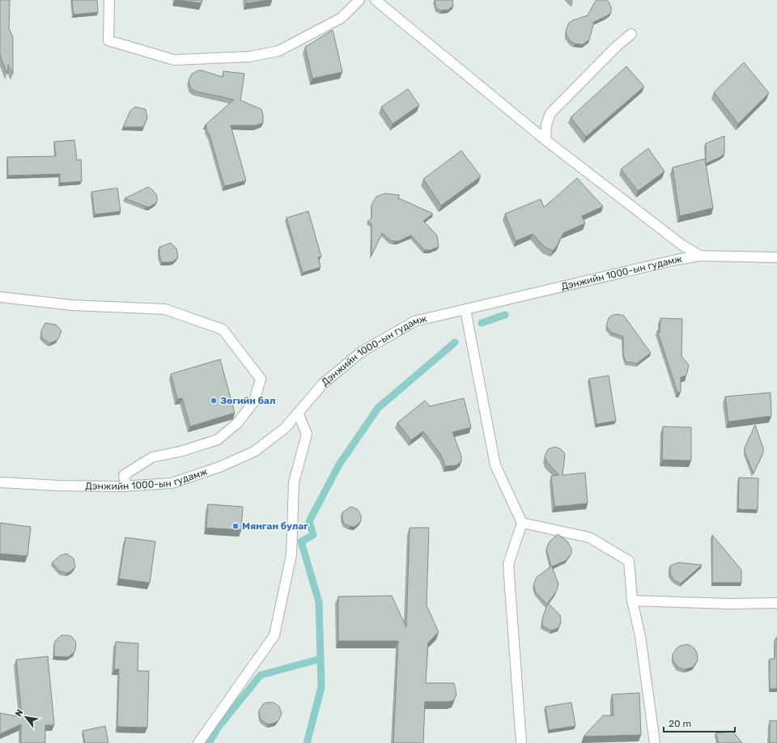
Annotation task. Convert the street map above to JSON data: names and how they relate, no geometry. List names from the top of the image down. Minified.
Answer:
{"streets":{"street":["Дэнжийн 1000-ын гудамж"]},"places":["Зөгийн бал","Мянган булаг"],"scale_bar":"20 m","north":"top left"}
